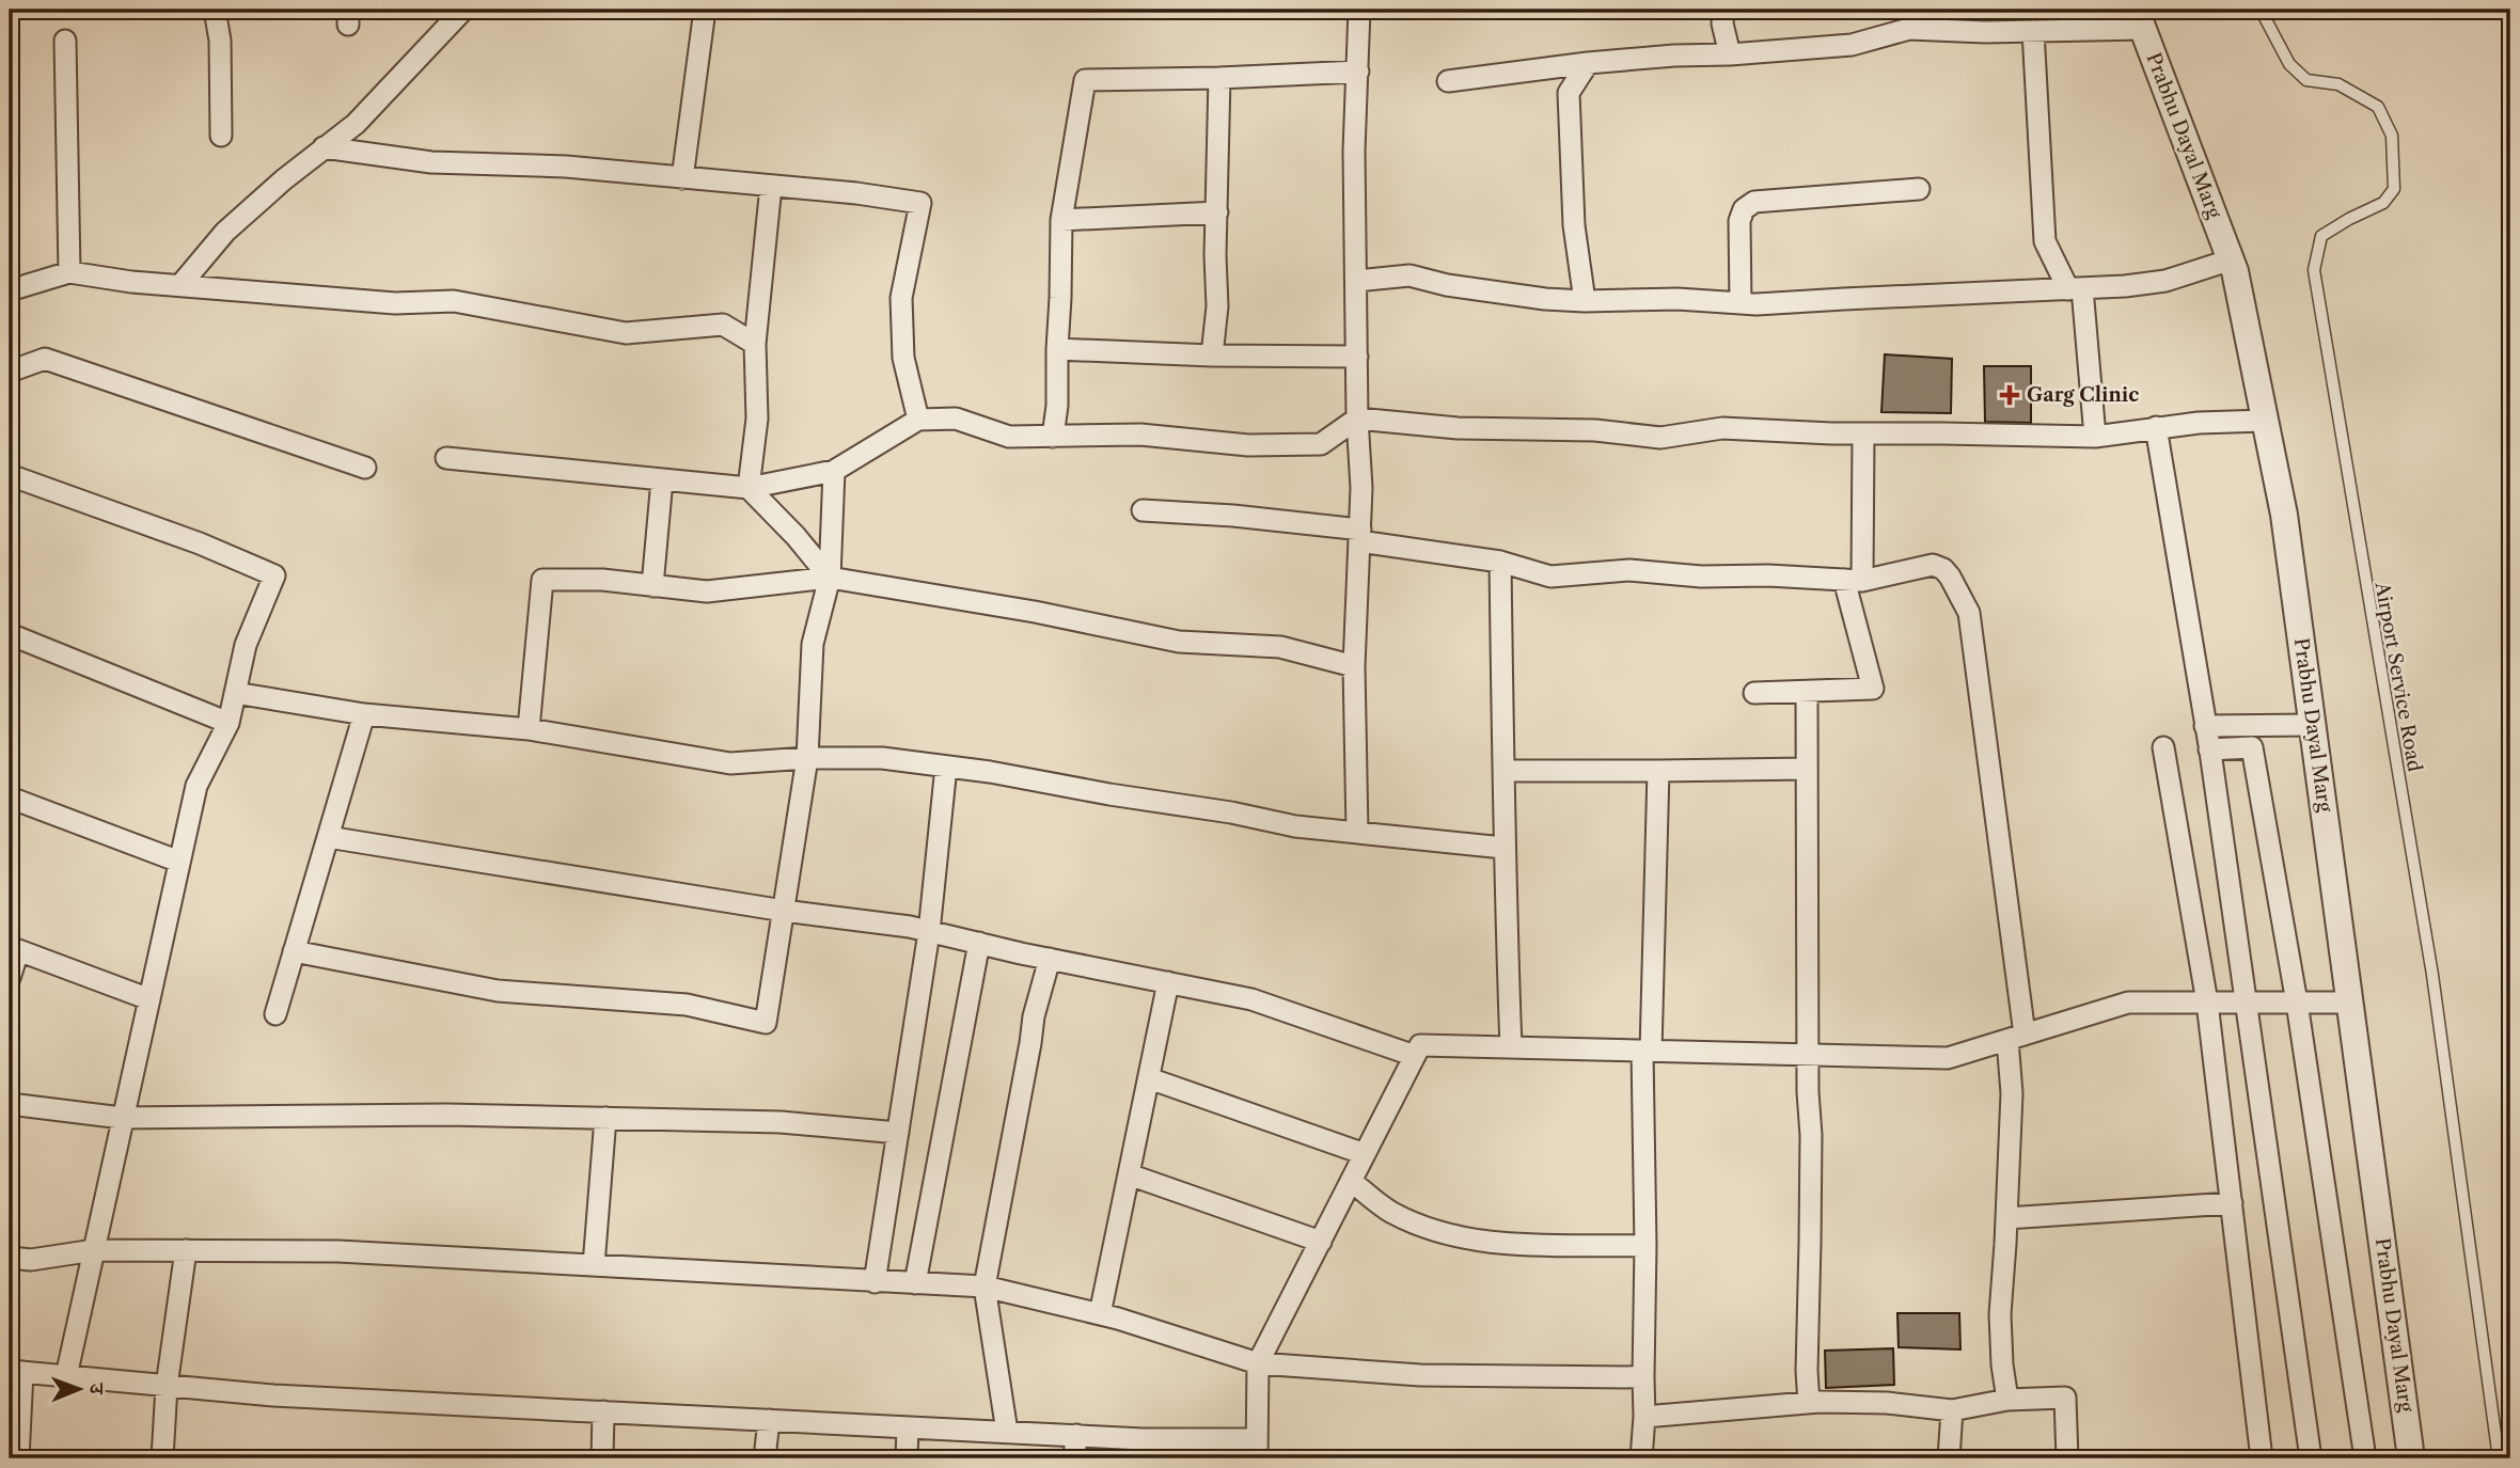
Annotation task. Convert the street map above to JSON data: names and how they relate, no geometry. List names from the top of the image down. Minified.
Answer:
{"streets":{"street":["Prabhu Dayal Marg"],"lane":["Airport Service Road"]},"places":{"health":["Garg Clinic"]},"north":"right"}
